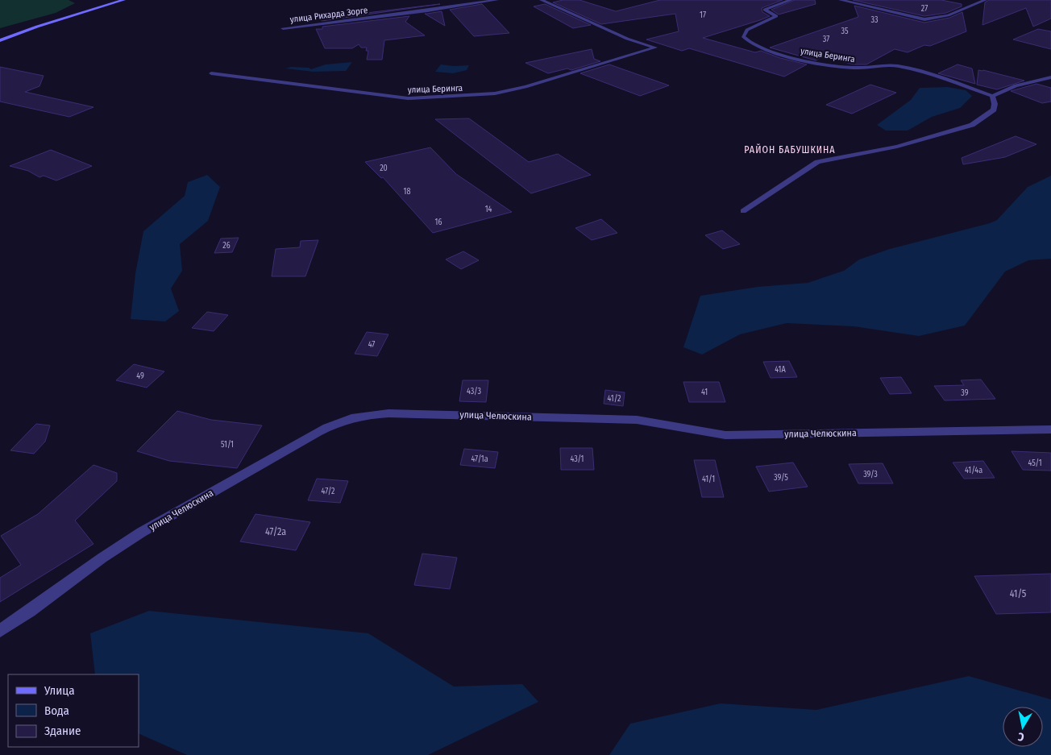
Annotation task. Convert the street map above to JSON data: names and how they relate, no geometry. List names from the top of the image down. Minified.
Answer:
{"streets":{"street":["улица Рихарда Зорге","улица Беринга","улица Челюскина"]},"districts":["РАЙОН БАБУШКИНА"],"house_numbers":["27","17","33","35","37","20","18","14","16","26","47","41А","49","43/3","41","39","41/2","51/1","47/1а","43/1","45/1","41/4а","39/3","39/5","41/1","47/2","47/2а","41/5"],"legend":["Улица","Вода","Здание"],"north":"bottom"}
